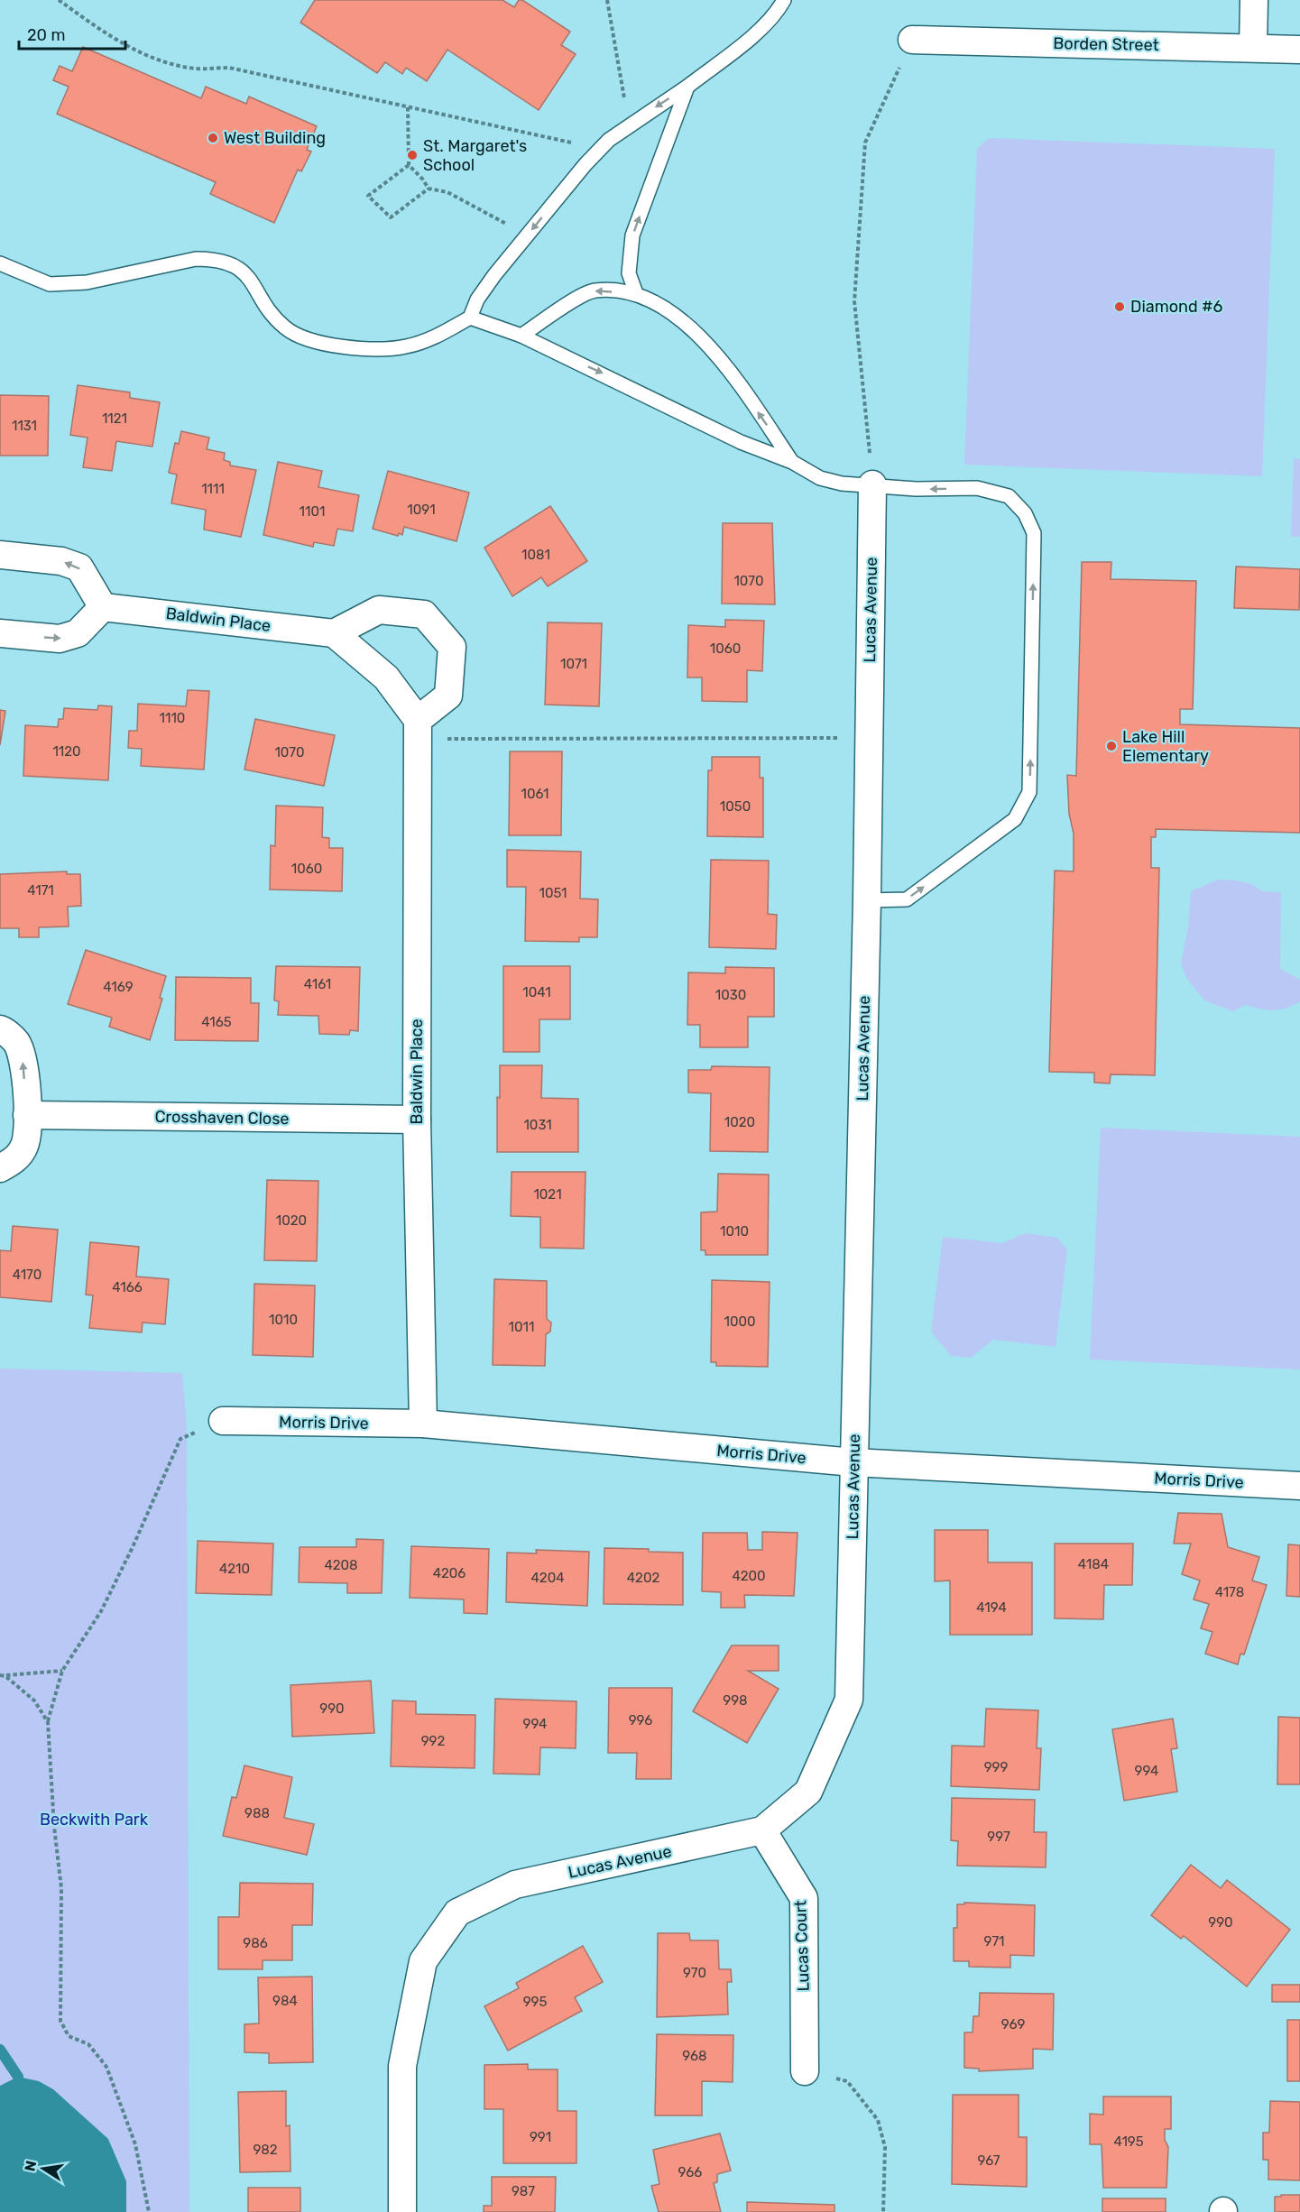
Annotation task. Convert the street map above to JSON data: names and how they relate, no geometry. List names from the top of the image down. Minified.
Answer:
{"streets":{"street":["Borden Street","Lucas Avenue","Baldwin Place","Crosshaven Close","Morris Drive","Lucas Court"]},"crossings":[["Lucas Avenue","Morris Drive"],["Lucas Avenue","Lucas Court"],["Baldwin Place","Crosshaven Close"],["Baldwin Place","Morris Drive"]],"parks":["Beckwith Park"],"places":["West Building","St. Margaret's School","Diamond #6","Lake Hill Elementary"],"house_numbers":["1121","1131","1111","1091","1101","1081","1070","1060","1071","1110","1120","1070","1061","1050","1060","4171","1051","4161","4169","1041","1030","4165","1020","1031","1021","1020","1010","4170","4166","1010","1000","1011","4184","4208","4210","4206","4200","4204","4202","4178","4194","998","990","996","994","992","999","994","988","997","990","971","986","970","984","995","969","968","991","4195","982","967","966","987"],"scale_bar":"20 m","north":"left"}
